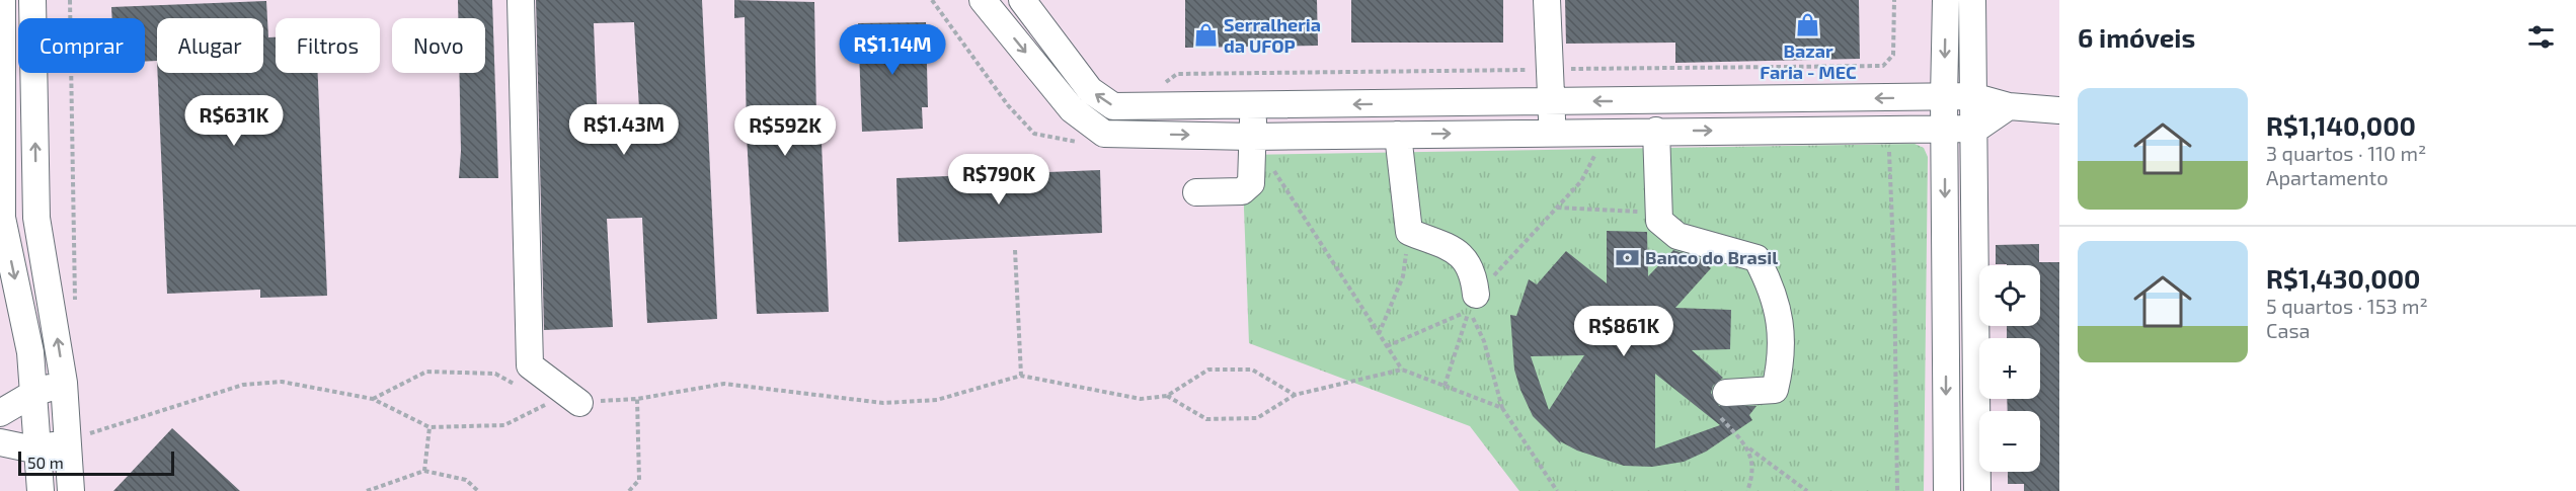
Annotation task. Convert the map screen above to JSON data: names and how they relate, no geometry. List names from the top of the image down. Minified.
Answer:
{"places":{"shop":["Bazar Faria - MEC","Serralheria da UFOP"],"bank":["Banco do Brasil"]},"scale_bar":"50 m","page":{"heading":"6 imóveis","chip":["Comprar","Alugar","Filtros","Novo"],"price":["R$1.14M","R$631K","R$1.43M","R$592K","R$790K","R$861K"],"list":[{"name":"R$1,140,000","note":"3 quartos · 110 m² · Apartamento"},{"name":"R$1,430,000","note":"5 quartos · 153 m² · Casa"}],"map_buttons":["+","−"],"scale":"50 m"}}
